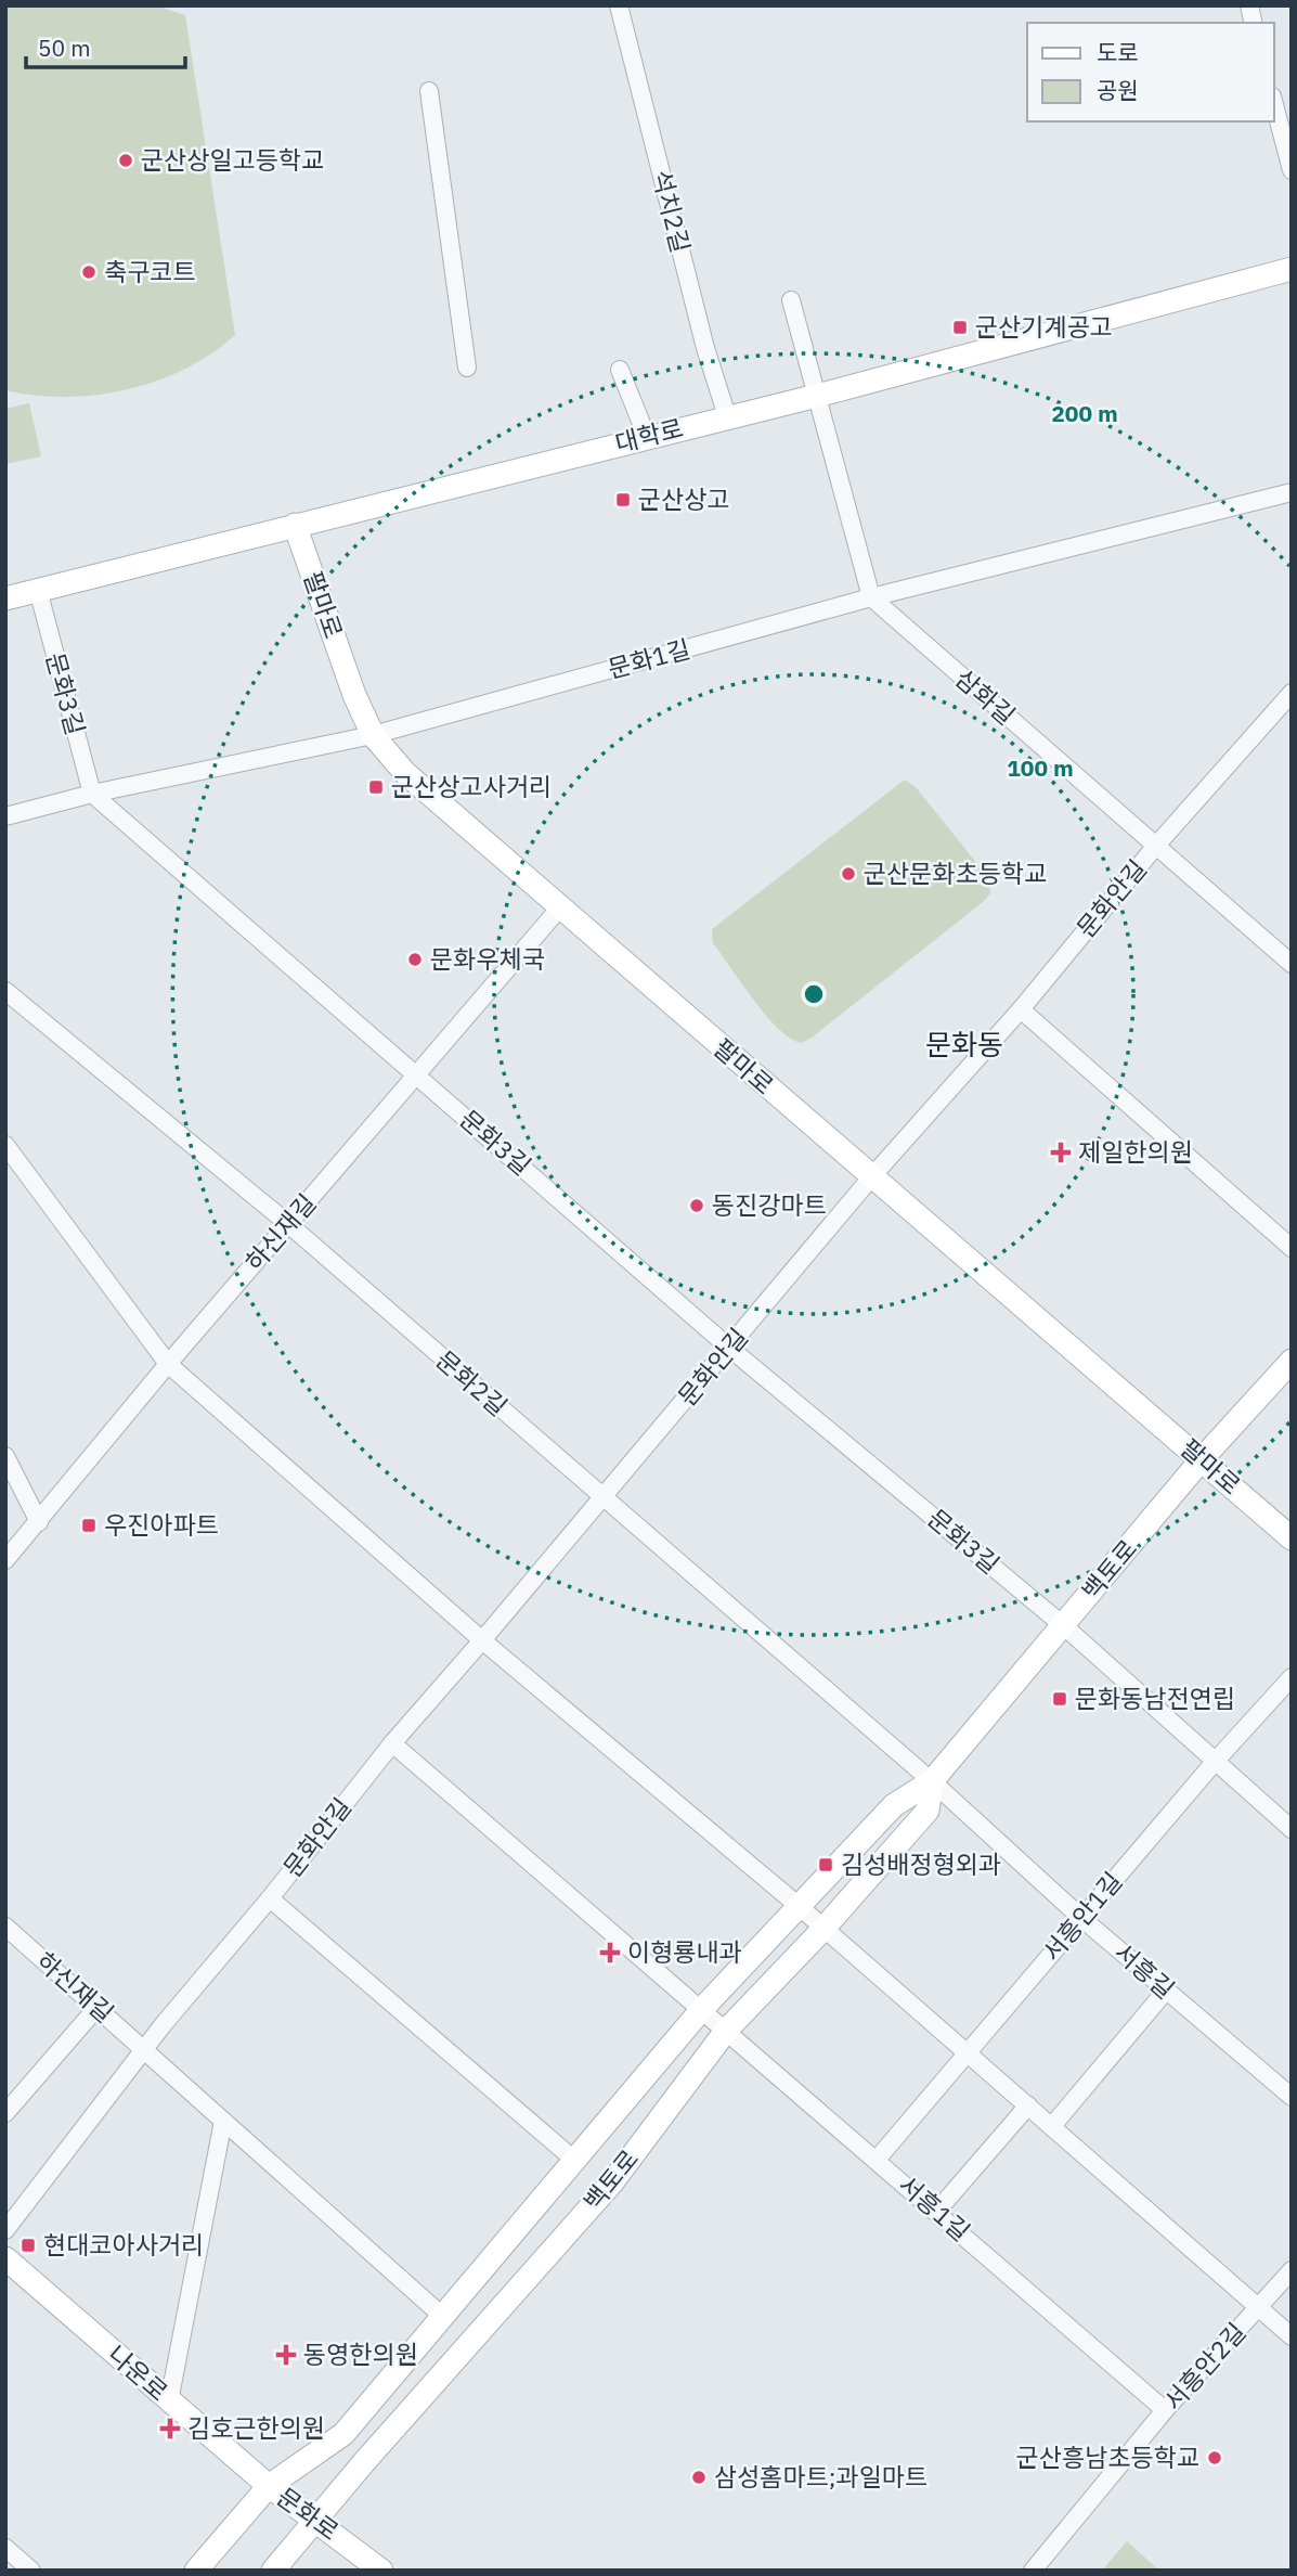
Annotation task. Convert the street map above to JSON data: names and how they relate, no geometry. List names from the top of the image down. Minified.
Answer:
{"streets":{"street":["석치2길","대학로","팔마로","문화1길","문화3길","삼화길","문화안길","하신재길","문화2길","백토로","서흥안1길","서흥길","서흥1길","서흥안2길","나운로","문화로"]},"crossings":[["석치2길","대학로"],["대학로","팔마로"],["대학로","문화3길"],["팔마로","문화1길"],["팔마로","문화안길"],["팔마로","하신재길"],["팔마로","백토로"],["문화1길","문화3길"],["문화1길","삼화길"],["문화3길","문화안길"],["문화3길","하신재길"],["문화3길","백토로"],["문화3길","서흥안1길"],["삼화길","문화안길"],["문화안길","하신재길"],["문화안길","문화2길"],["문화안길","백토로"],["문화안길","서흥1길"],["하신재길","문화2길"],["문화2길","백토로"],["문화2길","서흥길"],["백토로","서흥길"],["백토로","서흥1길"],["백토로","나운로"],["백토로","문화로"],["서흥안1길","서흥길"],["서흥안1길","서흥1길"],["서흥1길","서흥안2길"],["나운로","문화로"]],"districts":["문화동"],"places":{"other":["군산상일고등학교","축구코트","군산문화초등학교","문화우체국","동진강마트","군산흥남초등학교","삼성홈마트;과일마트"],"transit":["군산기계공고","군산상고","군산상고사거리","우진아파트","문화동남전연립","김성배정형외과","현대코아사거리"],"health":["제일한의원","이형룡내과","동영한의원","김호근한의원"]},"legend":["도로","공원"],"scale_bar":"50 m","rings":["200 m","100 m"]}
